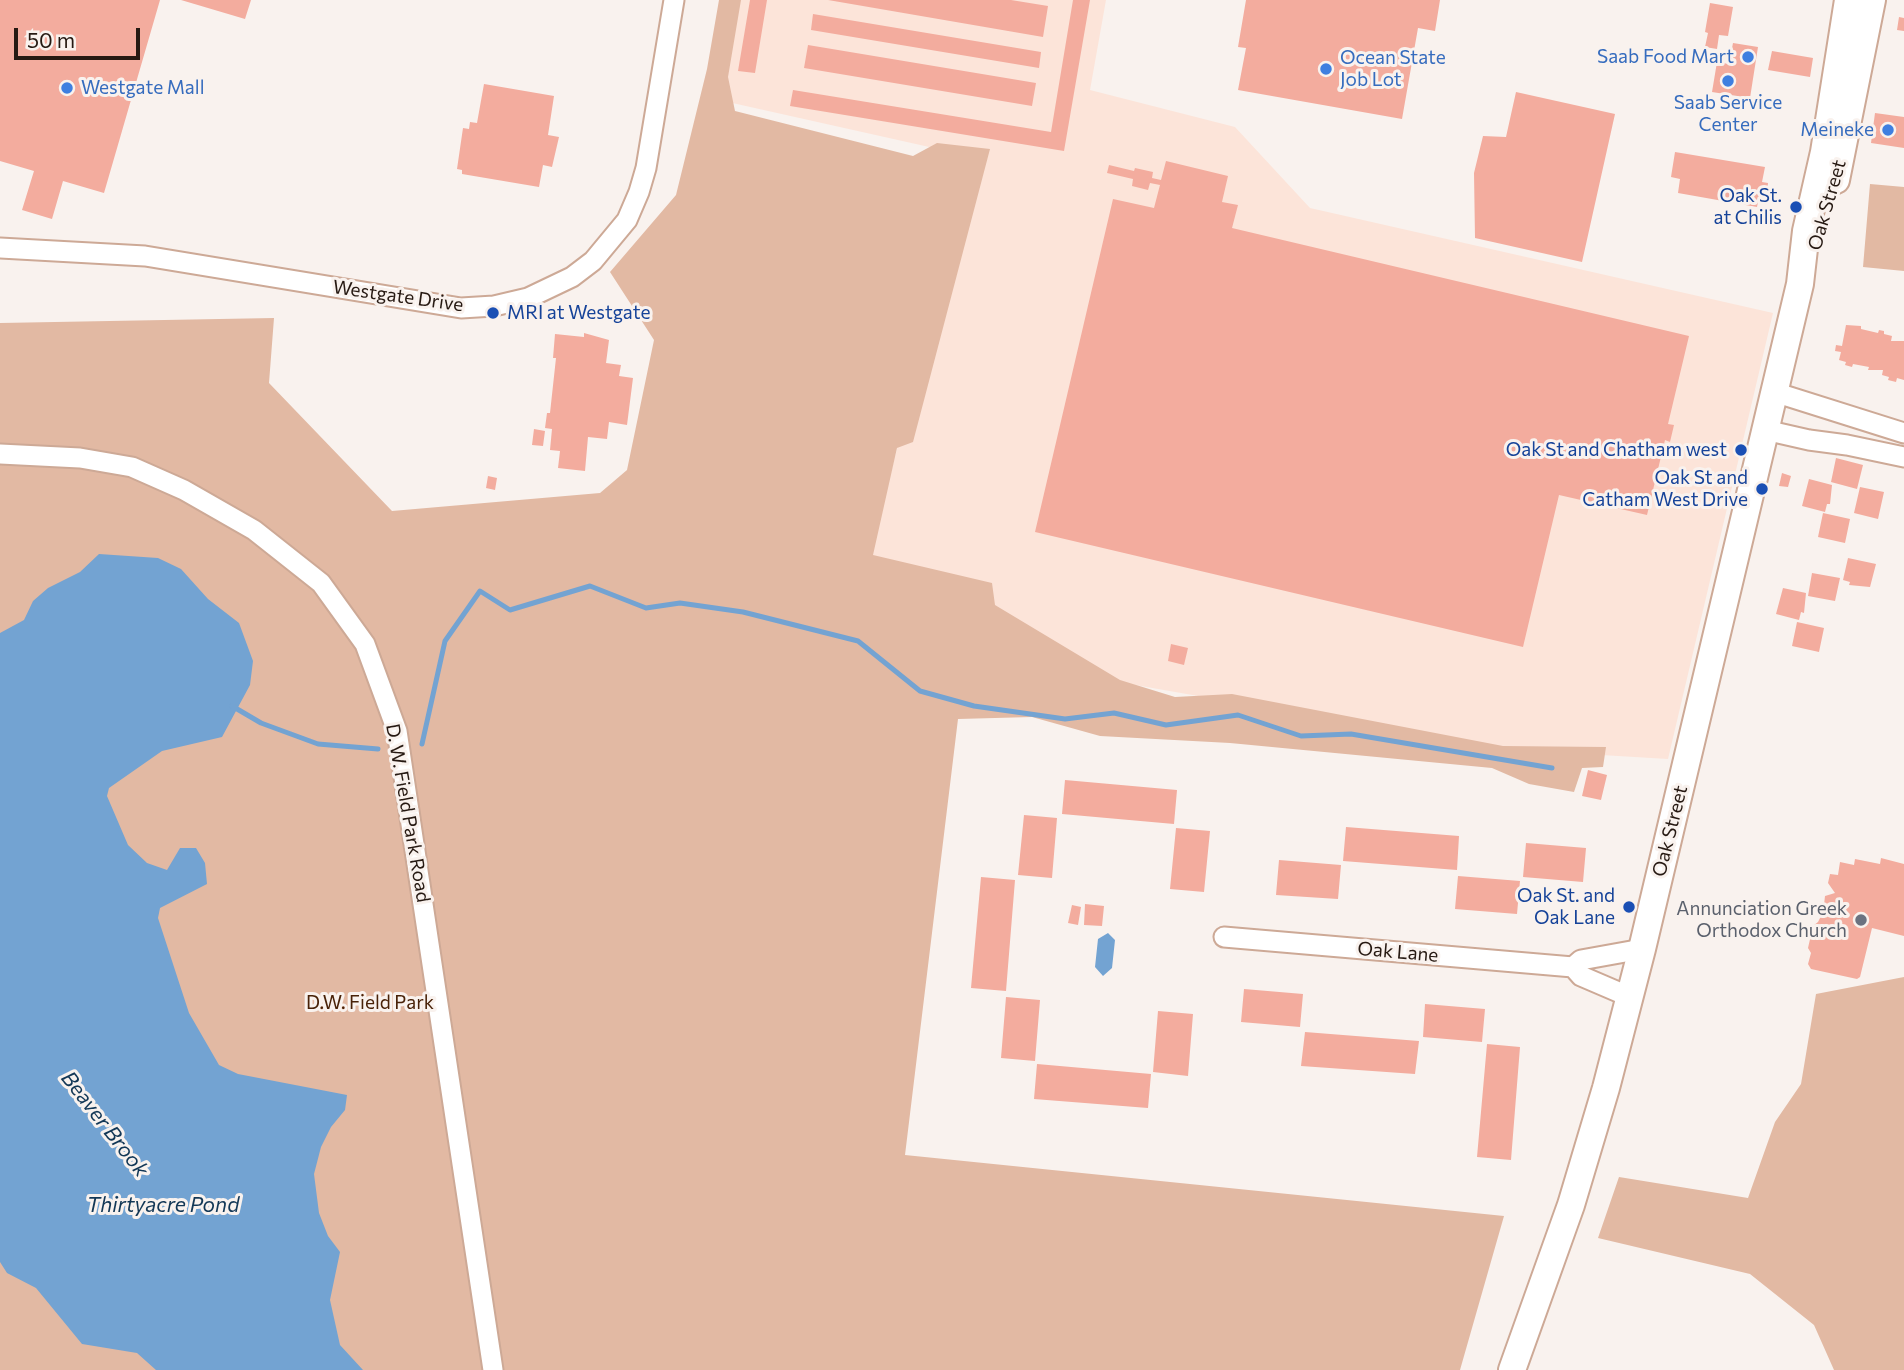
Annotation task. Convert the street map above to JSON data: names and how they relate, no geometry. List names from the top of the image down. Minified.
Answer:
{"streets":{"main road":["Oak Street"],"street":["Westgate Drive","D. W. Field Park Road","Oak Lane"]},"crossings":[["Oak Street","Oak Lane"]],"water":["Beaver Brook","Thirtyacre Pond"],"parks":["D.W. Field Park"],"places":["Saab Food Mart","Ocean State Job Lot","Saab Service Center","Westgate Mall","Meineke","Oak St. at Chilis","MRI at Westgate","Oak St and Chatham west","Oak St and Catham West Drive","Oak St. and Oak Lane","Annunciation Greek Orthodox Church"],"scale_bar":"50 m"}
